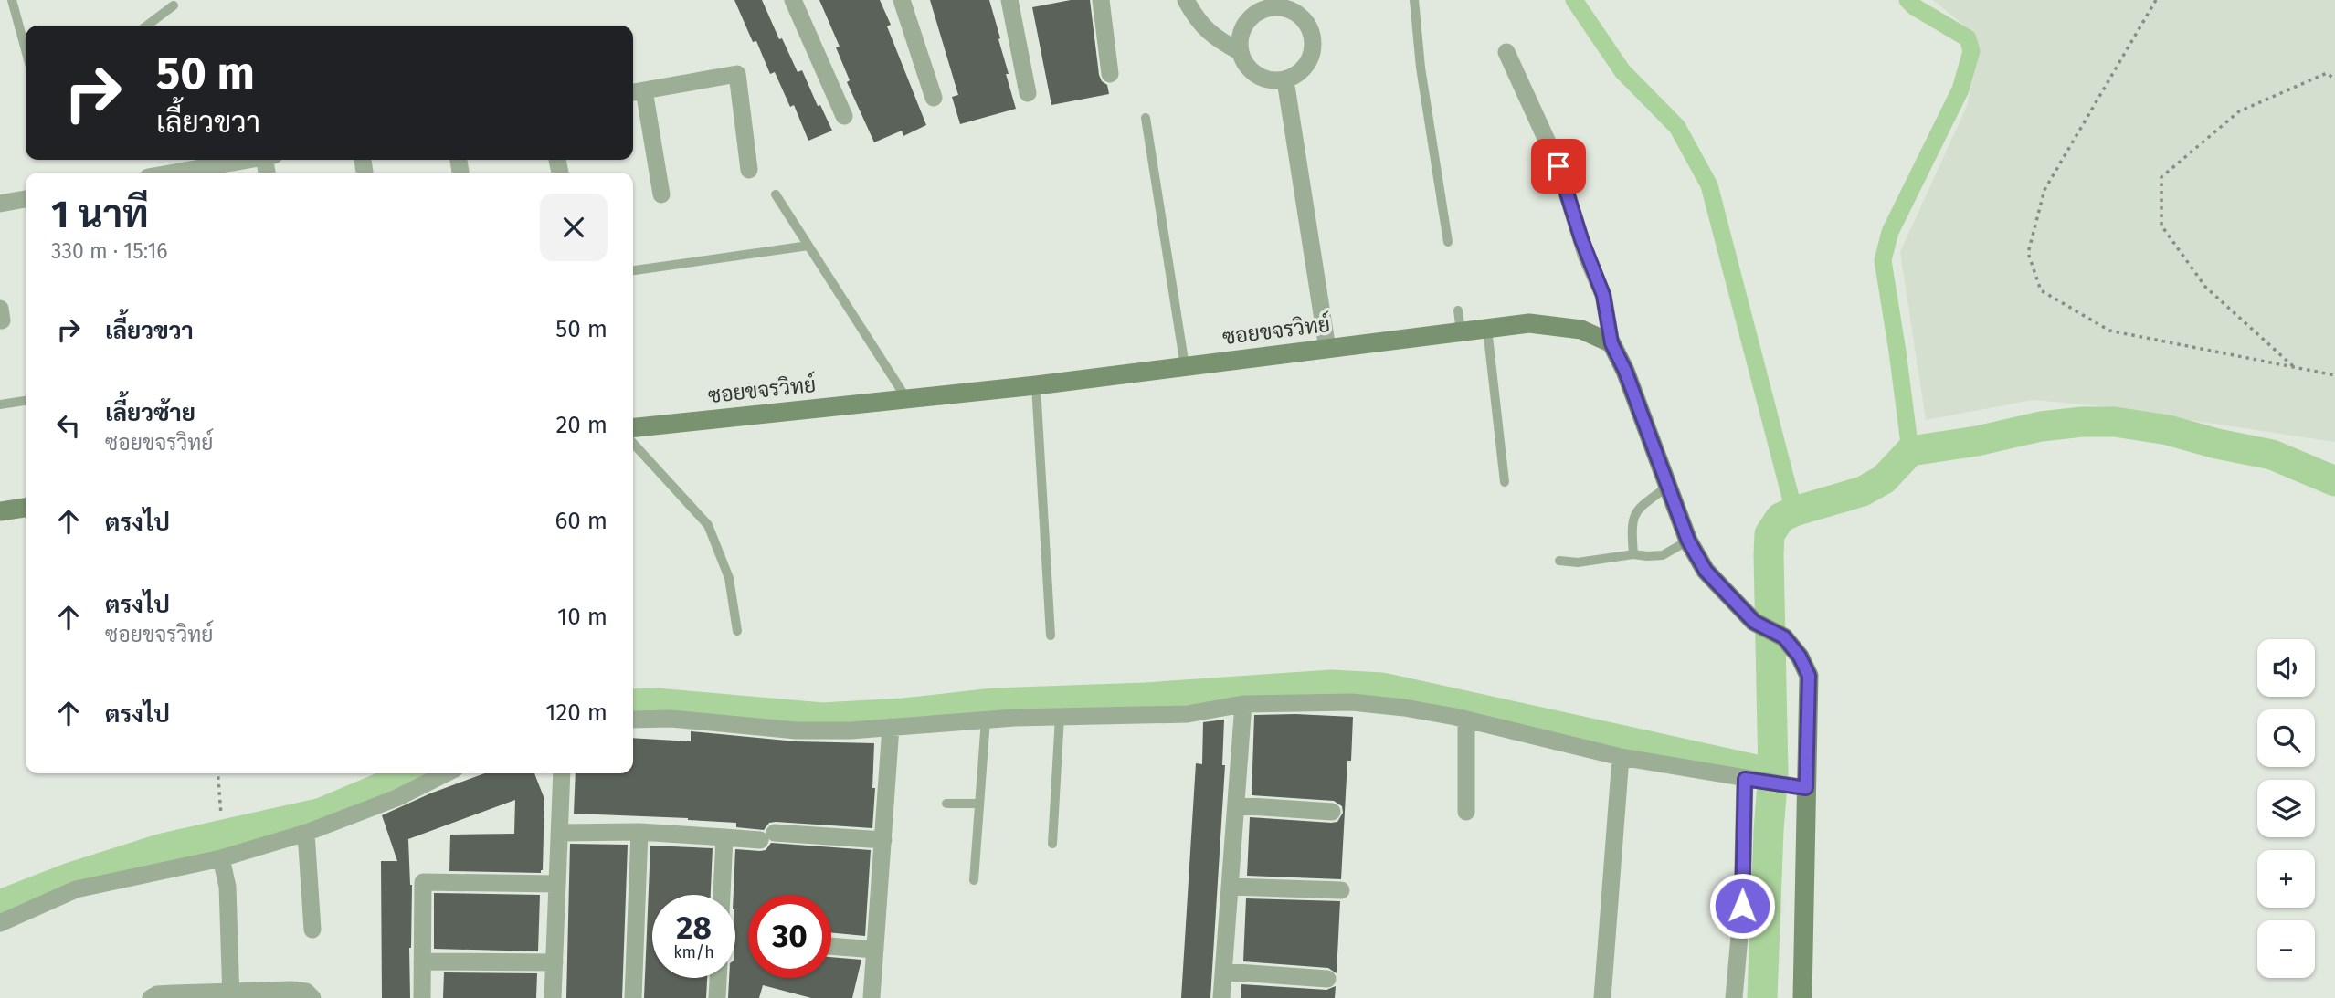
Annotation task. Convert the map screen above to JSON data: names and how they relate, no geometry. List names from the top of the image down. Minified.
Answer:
{"streets":{"street":["ซอยขจรวิทย์"]},"page":{"turn":["50 m","เลี้ยวขวา"],"heading":["1 นาที","330 m · 15:16"],"list":[{"name":"เลี้ยวขวา","value":"50 m"},{"name":"เลี้ยวซ้าย","note":"ซอยขจรวิทย์","value":"20 m"},{"name":"ตรงไป","value":"60 m"},{"name":"ตรงไป","note":"ซอยขจรวิทย์","value":"10 m"},{"name":"ตรงไป","value":"120 m"}],"map_buttons":["+","−"],"speed":"28 km/h","limit":"30"}}
